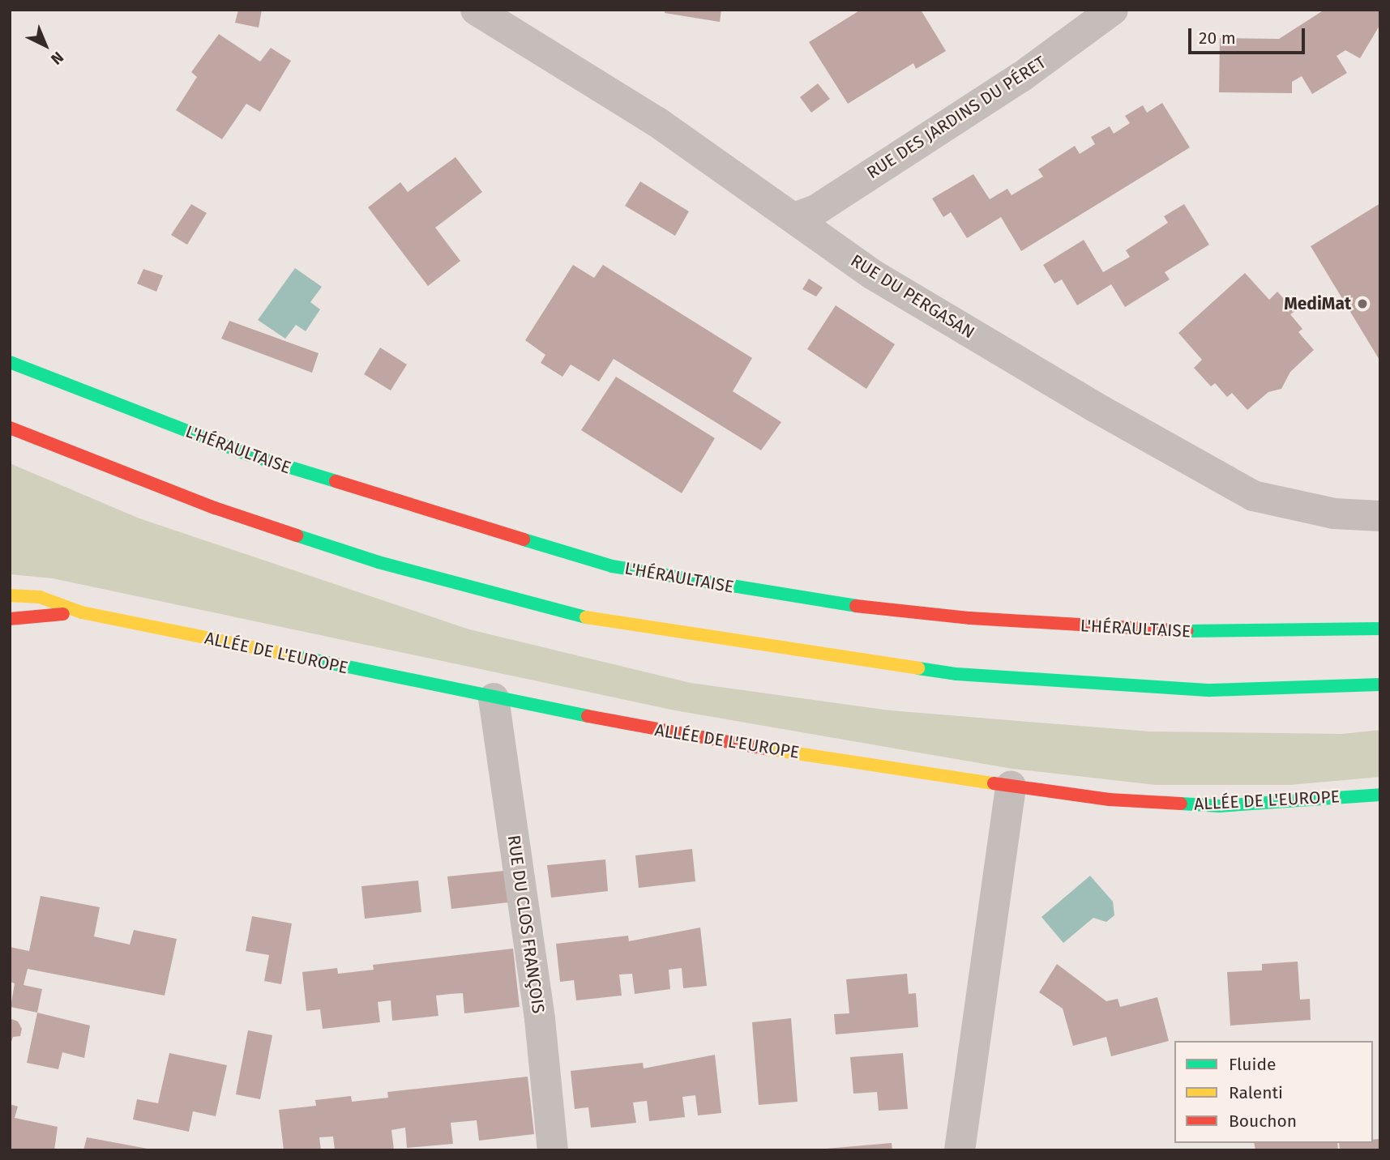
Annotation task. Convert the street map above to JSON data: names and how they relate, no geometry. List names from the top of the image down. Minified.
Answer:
{"streets":{"main road":["L'HÉRAULTAISE","ALLÉE DE L'EUROPE"],"street":["RUE DES JARDINS DU PÉRET","RUE DU PERGASAN","RUE DU CLOS FRANÇOIS"]},"crossings":[["RUE DES JARDINS DU PÉRET","RUE DU PERGASAN"],["ALLÉE DE L'EUROPE","RUE DU CLOS FRANÇOIS"]],"places":["MediMat"],"legend":["Fluide","Ralenti","Bouchon"],"scale_bar":"20 m","north":"bottom right"}
